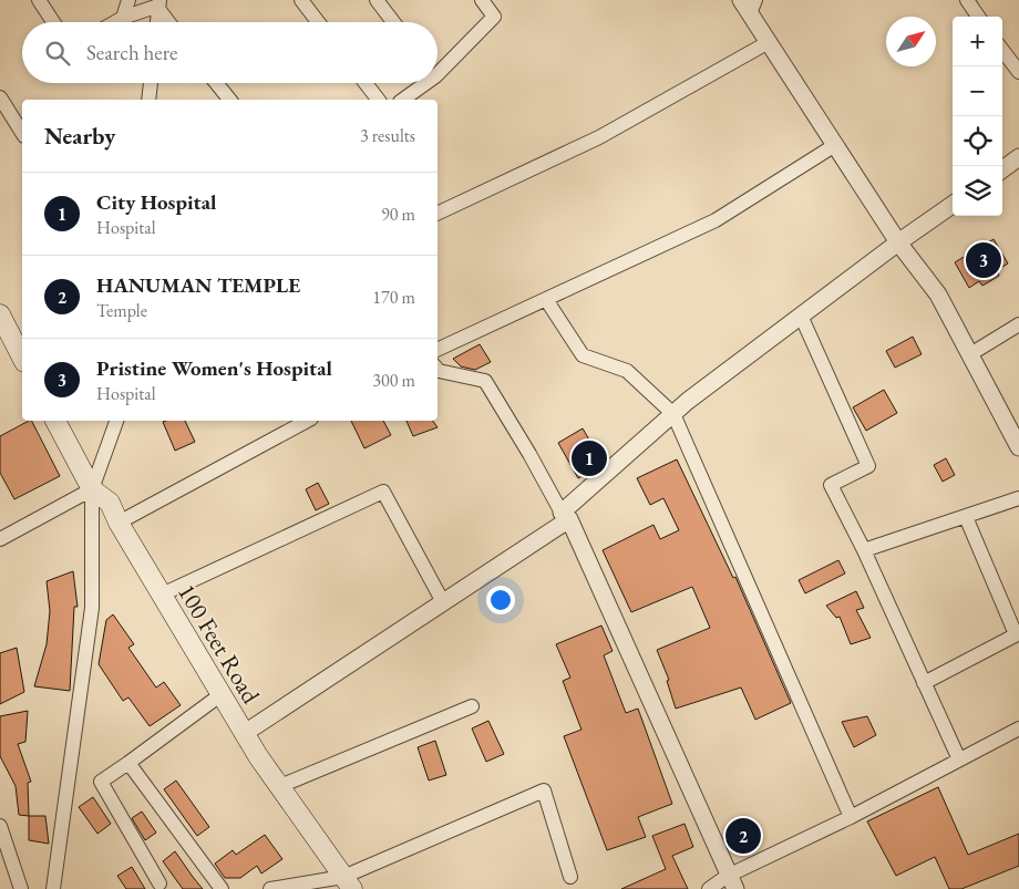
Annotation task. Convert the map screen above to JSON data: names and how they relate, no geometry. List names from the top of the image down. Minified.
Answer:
{"streets":{"main road":["100 Feet Road"]},"north":"top right","page":{"map_buttons":["+","−"],"search":"Search here","heading":["Nearby","3 results"],"list":[{"mark":"1","name":"City Hospital","note":"Hospital","value":"90 m"},{"mark":"2","name":"HANUMAN TEMPLE","note":"Temple","value":"170 m"},{"mark":"3","name":"Pristine Women's Hospital","note":"Hospital","value":"300 m"}],"pins":["3","1","2"]}}
